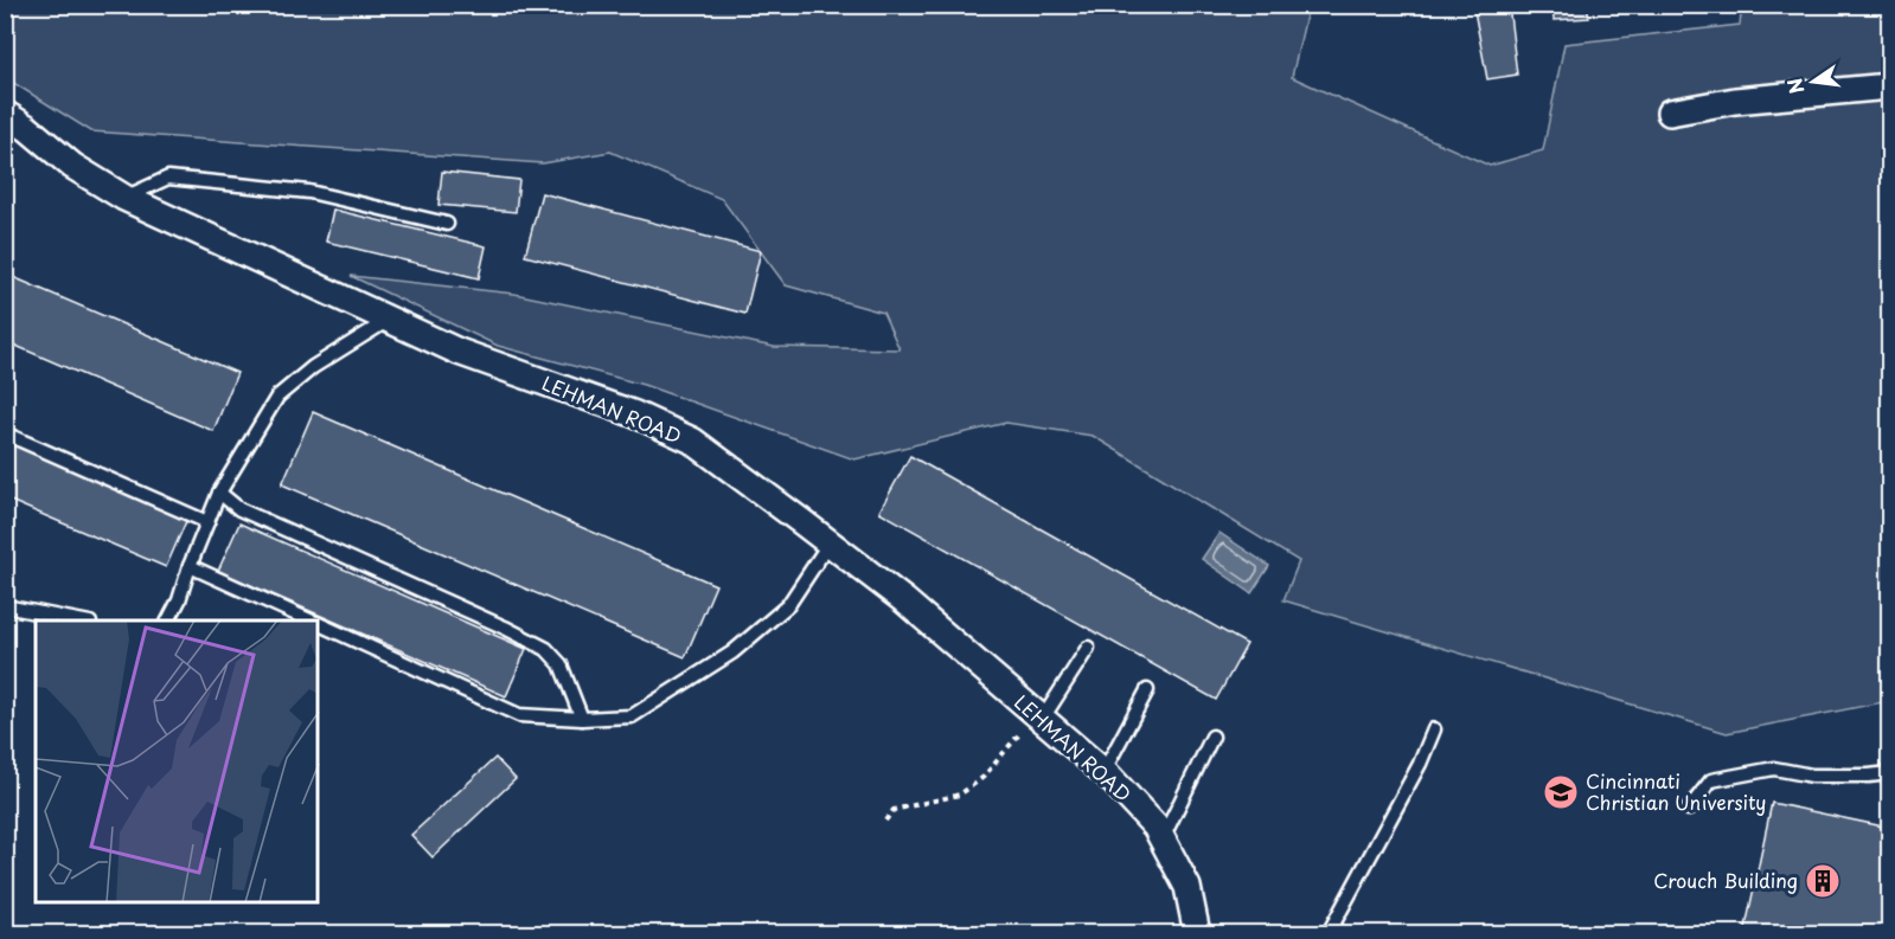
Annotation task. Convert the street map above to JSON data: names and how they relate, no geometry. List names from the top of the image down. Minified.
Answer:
{"streets":{"street":["LEHMAN ROAD"]},"places":{"school or university":["Cincinnati Christian University"],"building":["Crouch Building"]},"north":"left"}
